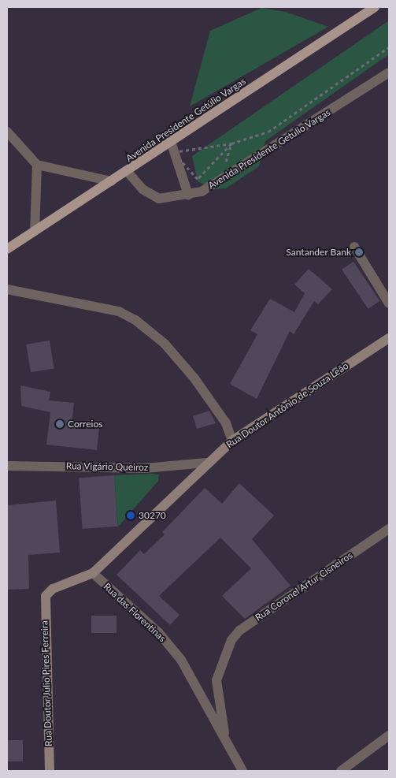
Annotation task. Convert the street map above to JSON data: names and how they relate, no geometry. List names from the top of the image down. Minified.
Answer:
{"streets":{"main road":["Avenida Presidente Getúlio Vargas"],"street":["Avenida Presidente Getulio Vargas","Rua Doutor Antônio de Souza Leão","Rua Vigário Queiroz","Rua Coronel Artur Cisneiros","Rua das Florentinas","Rua Doutor Julio Pires Ferreira"]},"crossings":[["Avenida Presidente Getúlio Vargas","Avenida Presidente Getulio Vargas"],["Rua Doutor Antônio de Souza Leão","Rua Vigário Queiroz"],["Rua Doutor Antônio de Souza Leão","Rua das Florentinas"],["Rua Doutor Antônio de Souza Leão","Rua Doutor Julio Pires Ferreira"],["Rua Coronel Artur Cisneiros","Rua das Florentinas"]],"places":["Santander Bank","Correios","30270"]}
